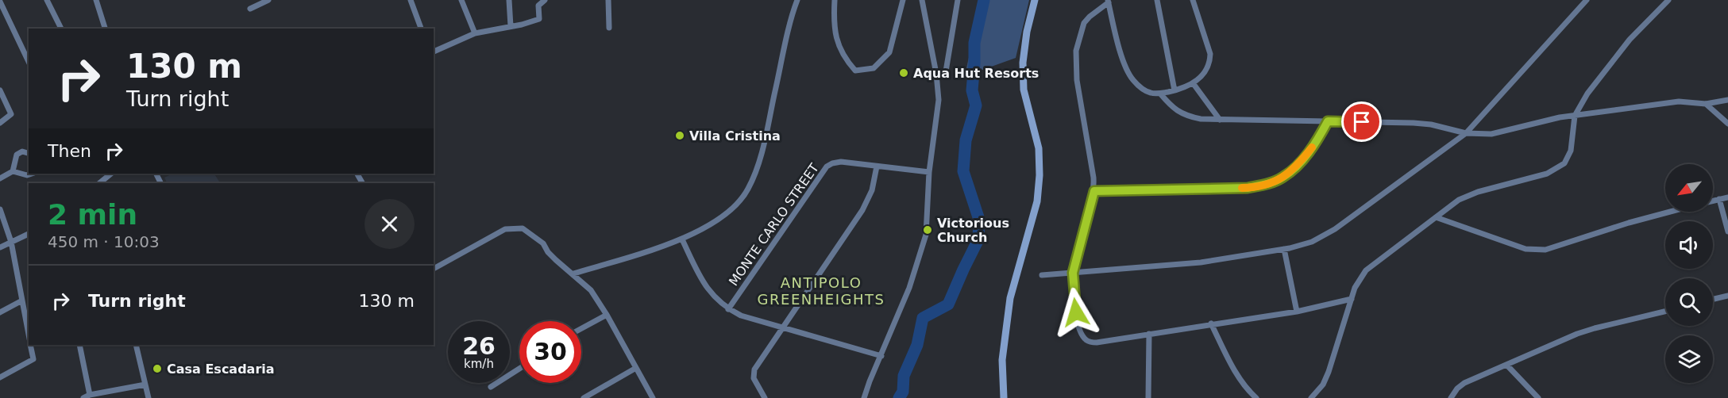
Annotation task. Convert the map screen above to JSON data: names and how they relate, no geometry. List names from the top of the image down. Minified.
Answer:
{"streets":{"street":["MONTE CARLO STREET"]},"districts":["ANTIPOLO GREENHEIGHTS"],"places":["Aqua Hut Resorts","Villa Cristina","Victorious Church","Casa Escadaria"],"north":"bottom left","page":{"turn":["130 m","Turn right"],"then":"Then","heading":["2 min","450 m · 10:03"],"list":[{"name":"Turn right","value":"130 m"}],"speed":"26 km/h","limit":"30"}}
